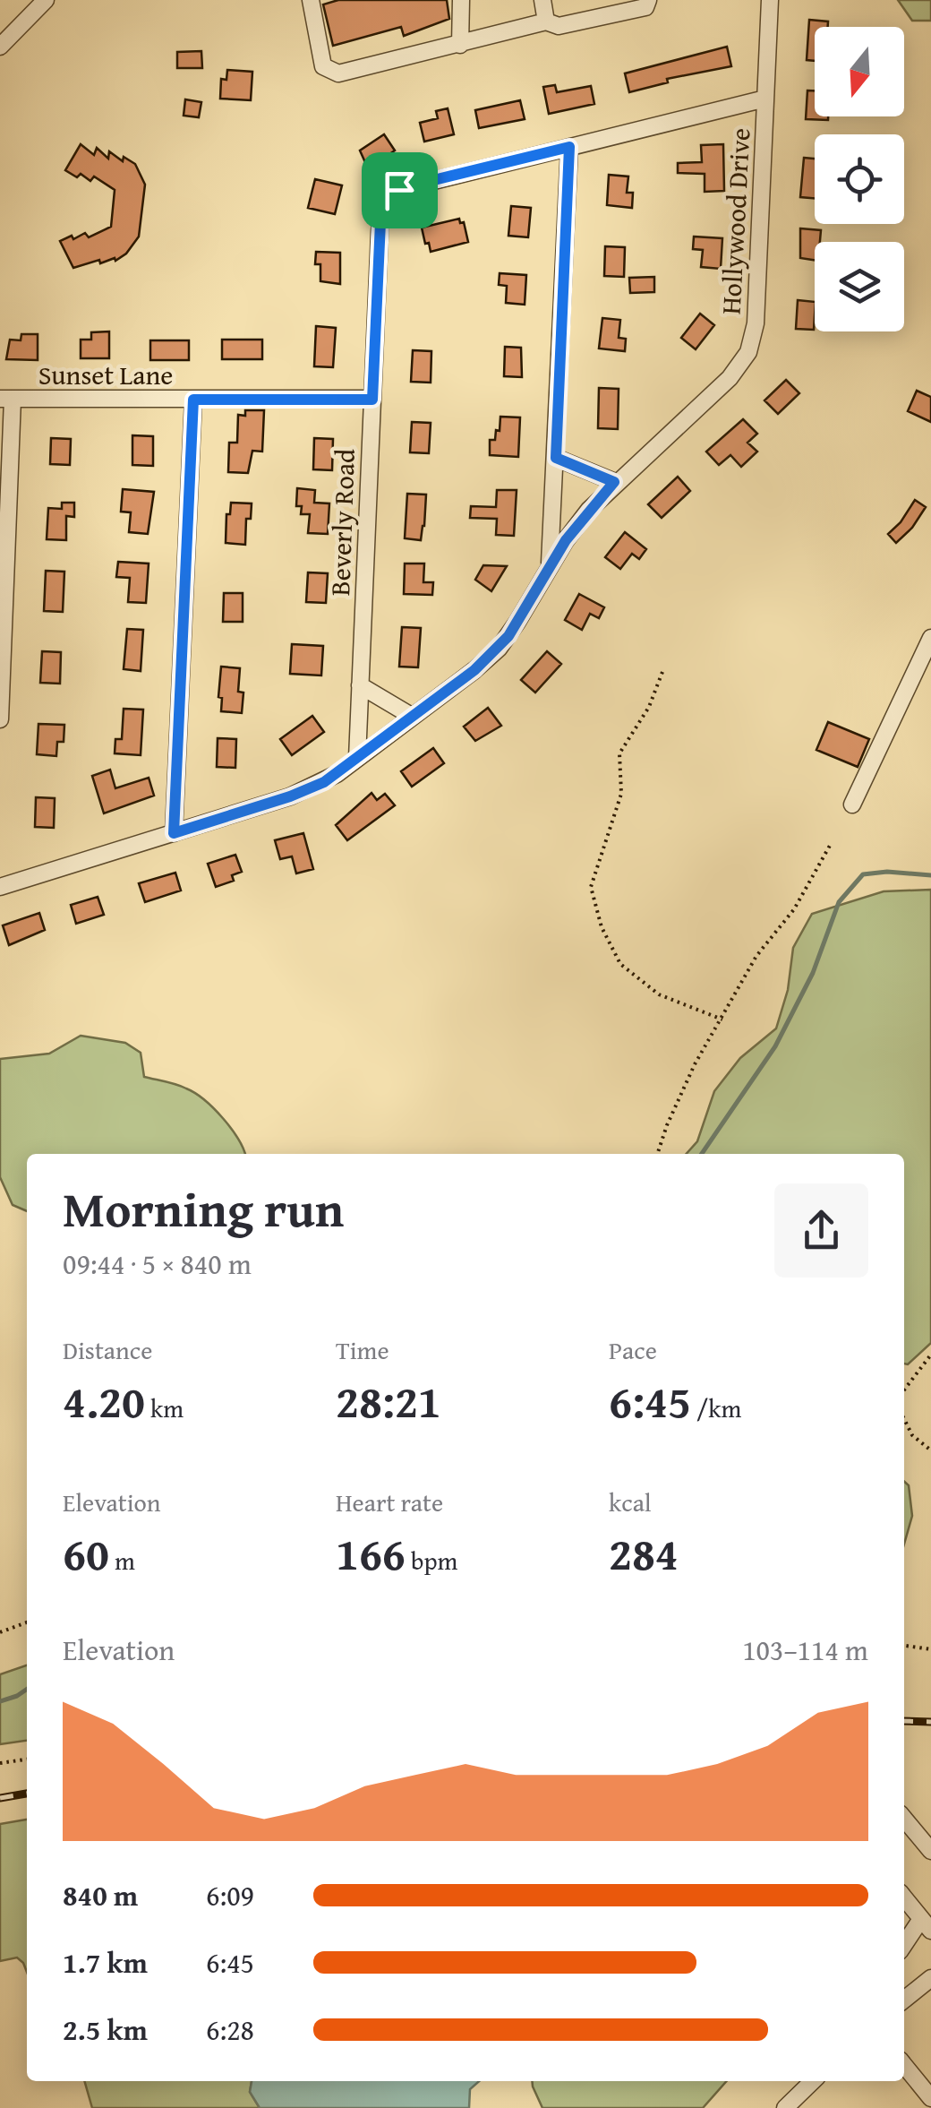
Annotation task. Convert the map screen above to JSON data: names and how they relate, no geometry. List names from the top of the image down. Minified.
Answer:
{"streets":{"street":["Hollywood Drive","Sunset Lane","Beverly Road"]},"crossings":[["Hollywood Drive","Beverly Road"],["Sunset Lane","Beverly Road"]],"north":"bottom","page":{"heading":["Morning run","09:44 · 5 × 840 m"],"stats":[["Distance","4.20 km"],["Time","28:21"],["Pace","6:45 /km"],["Elevation","60 m"],["Heart rate","166 bpm"],["kcal","284"]],"chart":["Elevation","103–114 m"],"list":[{"name":"840 m","note":"6:09"},{"name":"1.7 km","note":"6:45"},{"name":"2.5 km","note":"6:28"}]}}
